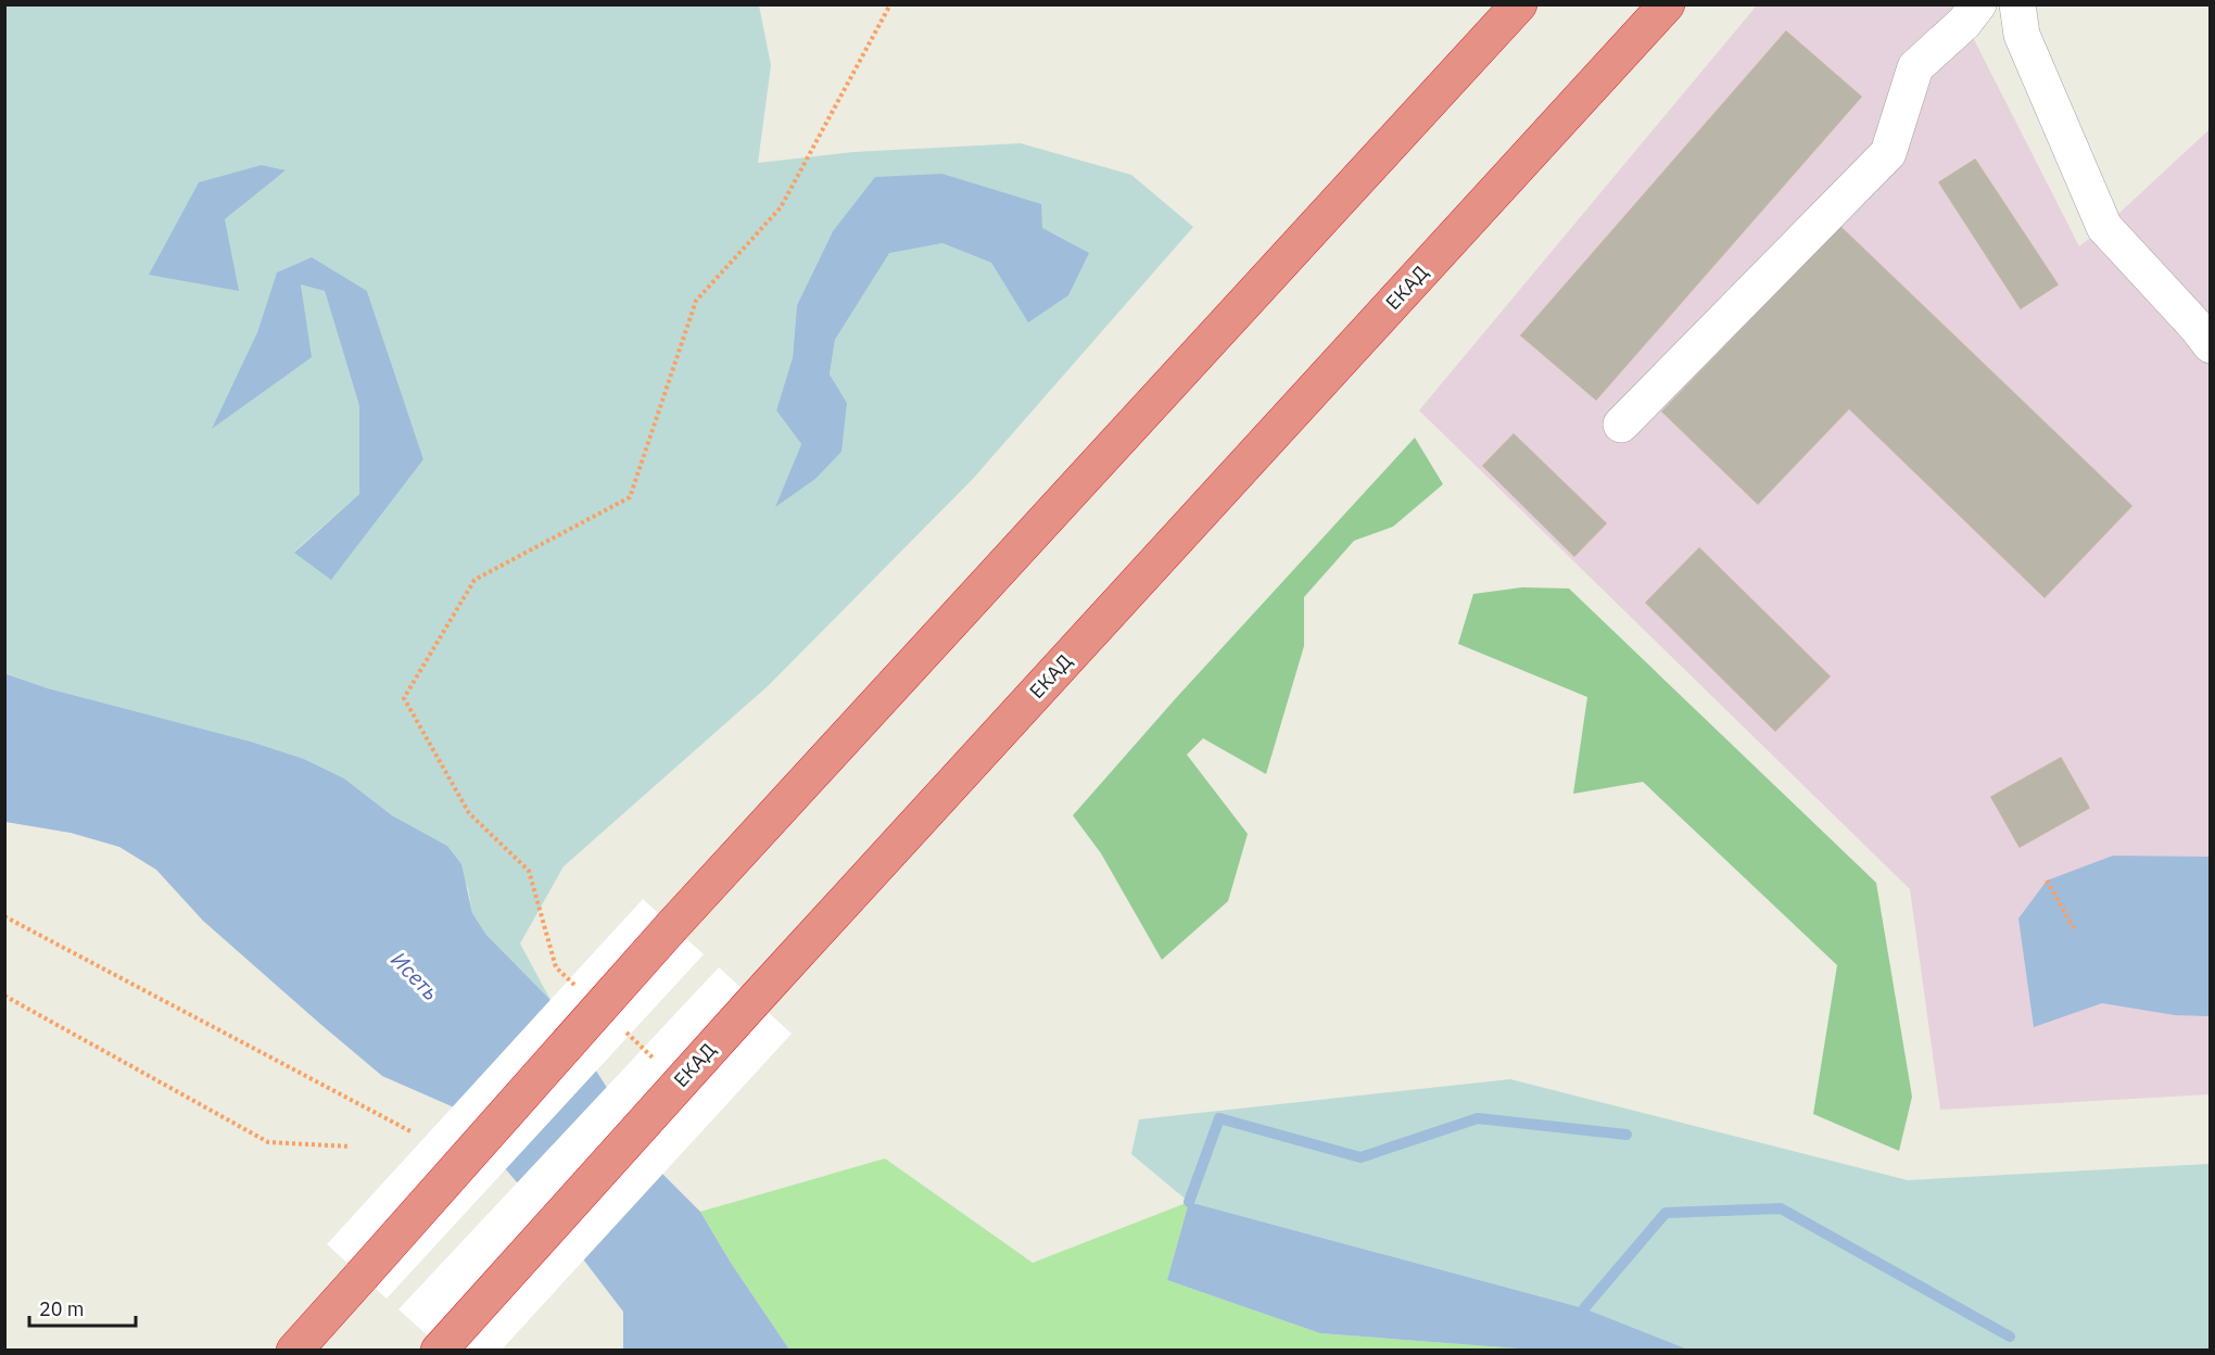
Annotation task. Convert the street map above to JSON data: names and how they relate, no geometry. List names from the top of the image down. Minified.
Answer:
{"streets":{"highway":["ЕКАД"]},"water":["Исеть"],"scale_bar":"20 m"}
